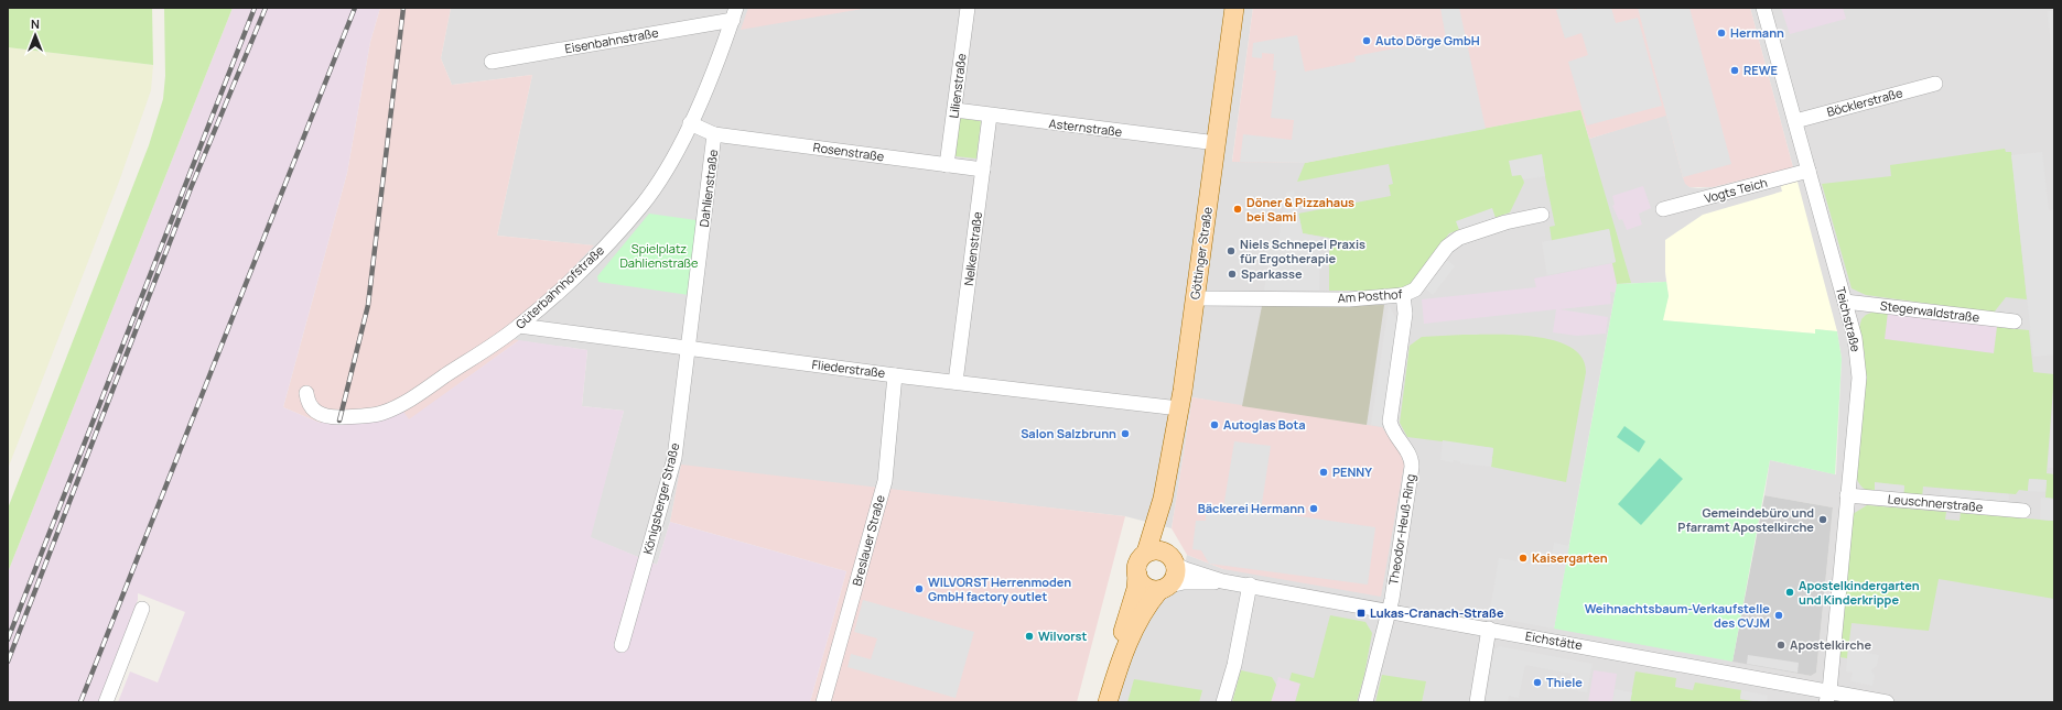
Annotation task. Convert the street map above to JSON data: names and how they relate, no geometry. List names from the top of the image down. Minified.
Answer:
{"streets":{"main road":["Göttinger Straße"],"street":["Eisenbahnstraße","Lilienstraße","Böcklerstraße","Asternstraße","Rosenstraße","Dahlienstraße","Vogts Teich","Nelkenstraße","Güterbahnhofstraße","Am Posthof","Stegerwaldstraße","Teichstraße","Fliederstraße","Königsberger Straße","Leuschnerstraße","Theodor-Heuß-Ring","Breslauer Straße","Eichstätte"]},"crossings":[["Eisenbahnstraße","Güterbahnhofstraße"],["Lilienstraße","Asternstraße"],["Lilienstraße","Rosenstraße"],["Böcklerstraße","Teichstraße"],["Asternstraße","Nelkenstraße"],["Asternstraße","Göttinger Straße"],["Rosenstraße","Dahlienstraße"],["Rosenstraße","Nelkenstraße"],["Dahlienstraße","Güterbahnhofstraße"],["Dahlienstraße","Fliederstraße"],["Dahlienstraße","Königsberger Straße"],["Vogts Teich","Teichstraße"],["Nelkenstraße","Fliederstraße"],["Göttinger Straße","Am Posthof"],["Göttinger Straße","Fliederstraße"],["Göttinger Straße","Eichstätte"],["Güterbahnhofstraße","Fliederstraße"],["Am Posthof","Theodor-Heuß-Ring"],["Stegerwaldstraße","Teichstraße"],["Teichstraße","Leuschnerstraße"],["Teichstraße","Eichstätte"],["Fliederstraße","Königsberger Straße"],["Fliederstraße","Breslauer Straße"],["Theodor-Heuß-Ring","Eichstätte"]],"parks":["Spielplatz Dahlienstraße"],"places":{"other":["Hermann","Auto Dörge GmbH","REWE","Döner & Pizzahaus bei Sami","Niels Schnepel Praxis für Ergotherapie","Sparkasse","Autoglas Bota","Salon Salzbrunn","PENNY","Bäckerei Hermann","Gemeindebüro und Pfarramt Apostelkirche","Kaisergarten","WILVORST Herrenmoden GmbH factory outlet","Apostelkindergarten und Kinderkrippe","Weihnachtsbaum-Verkaufstelle des CVJM","Wilvorst","Apostelkirche","Thiele"],"transit":["Lukas-Cranach-Straße"]},"north":"top"}
